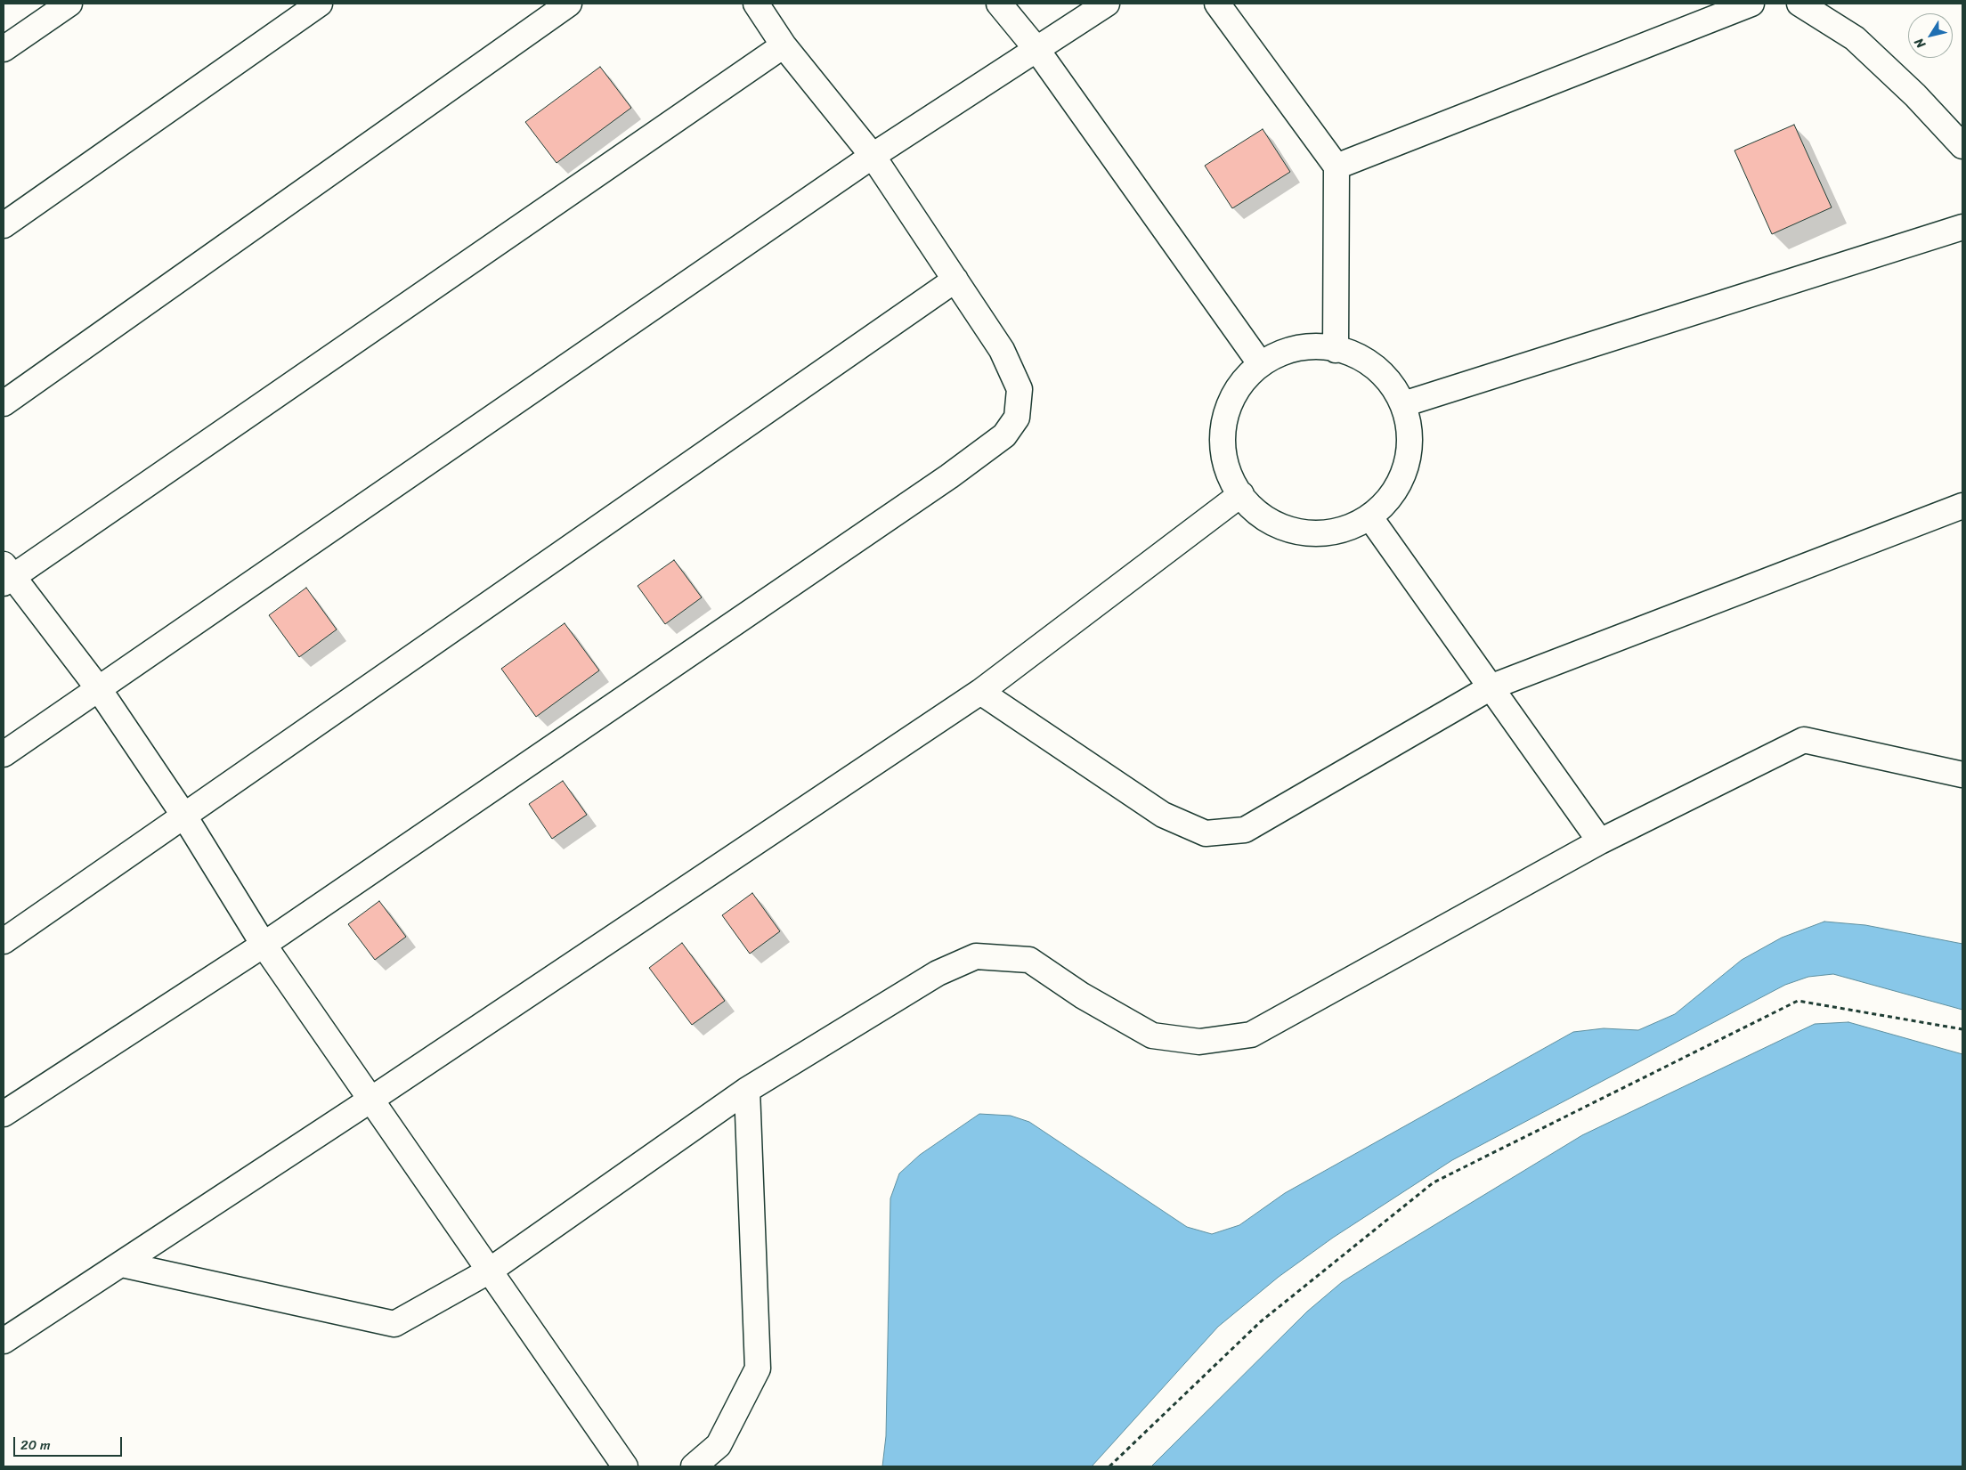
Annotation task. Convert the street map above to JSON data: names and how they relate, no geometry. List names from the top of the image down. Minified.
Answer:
{"scale_bar":"20 m","north":"bottom left"}
